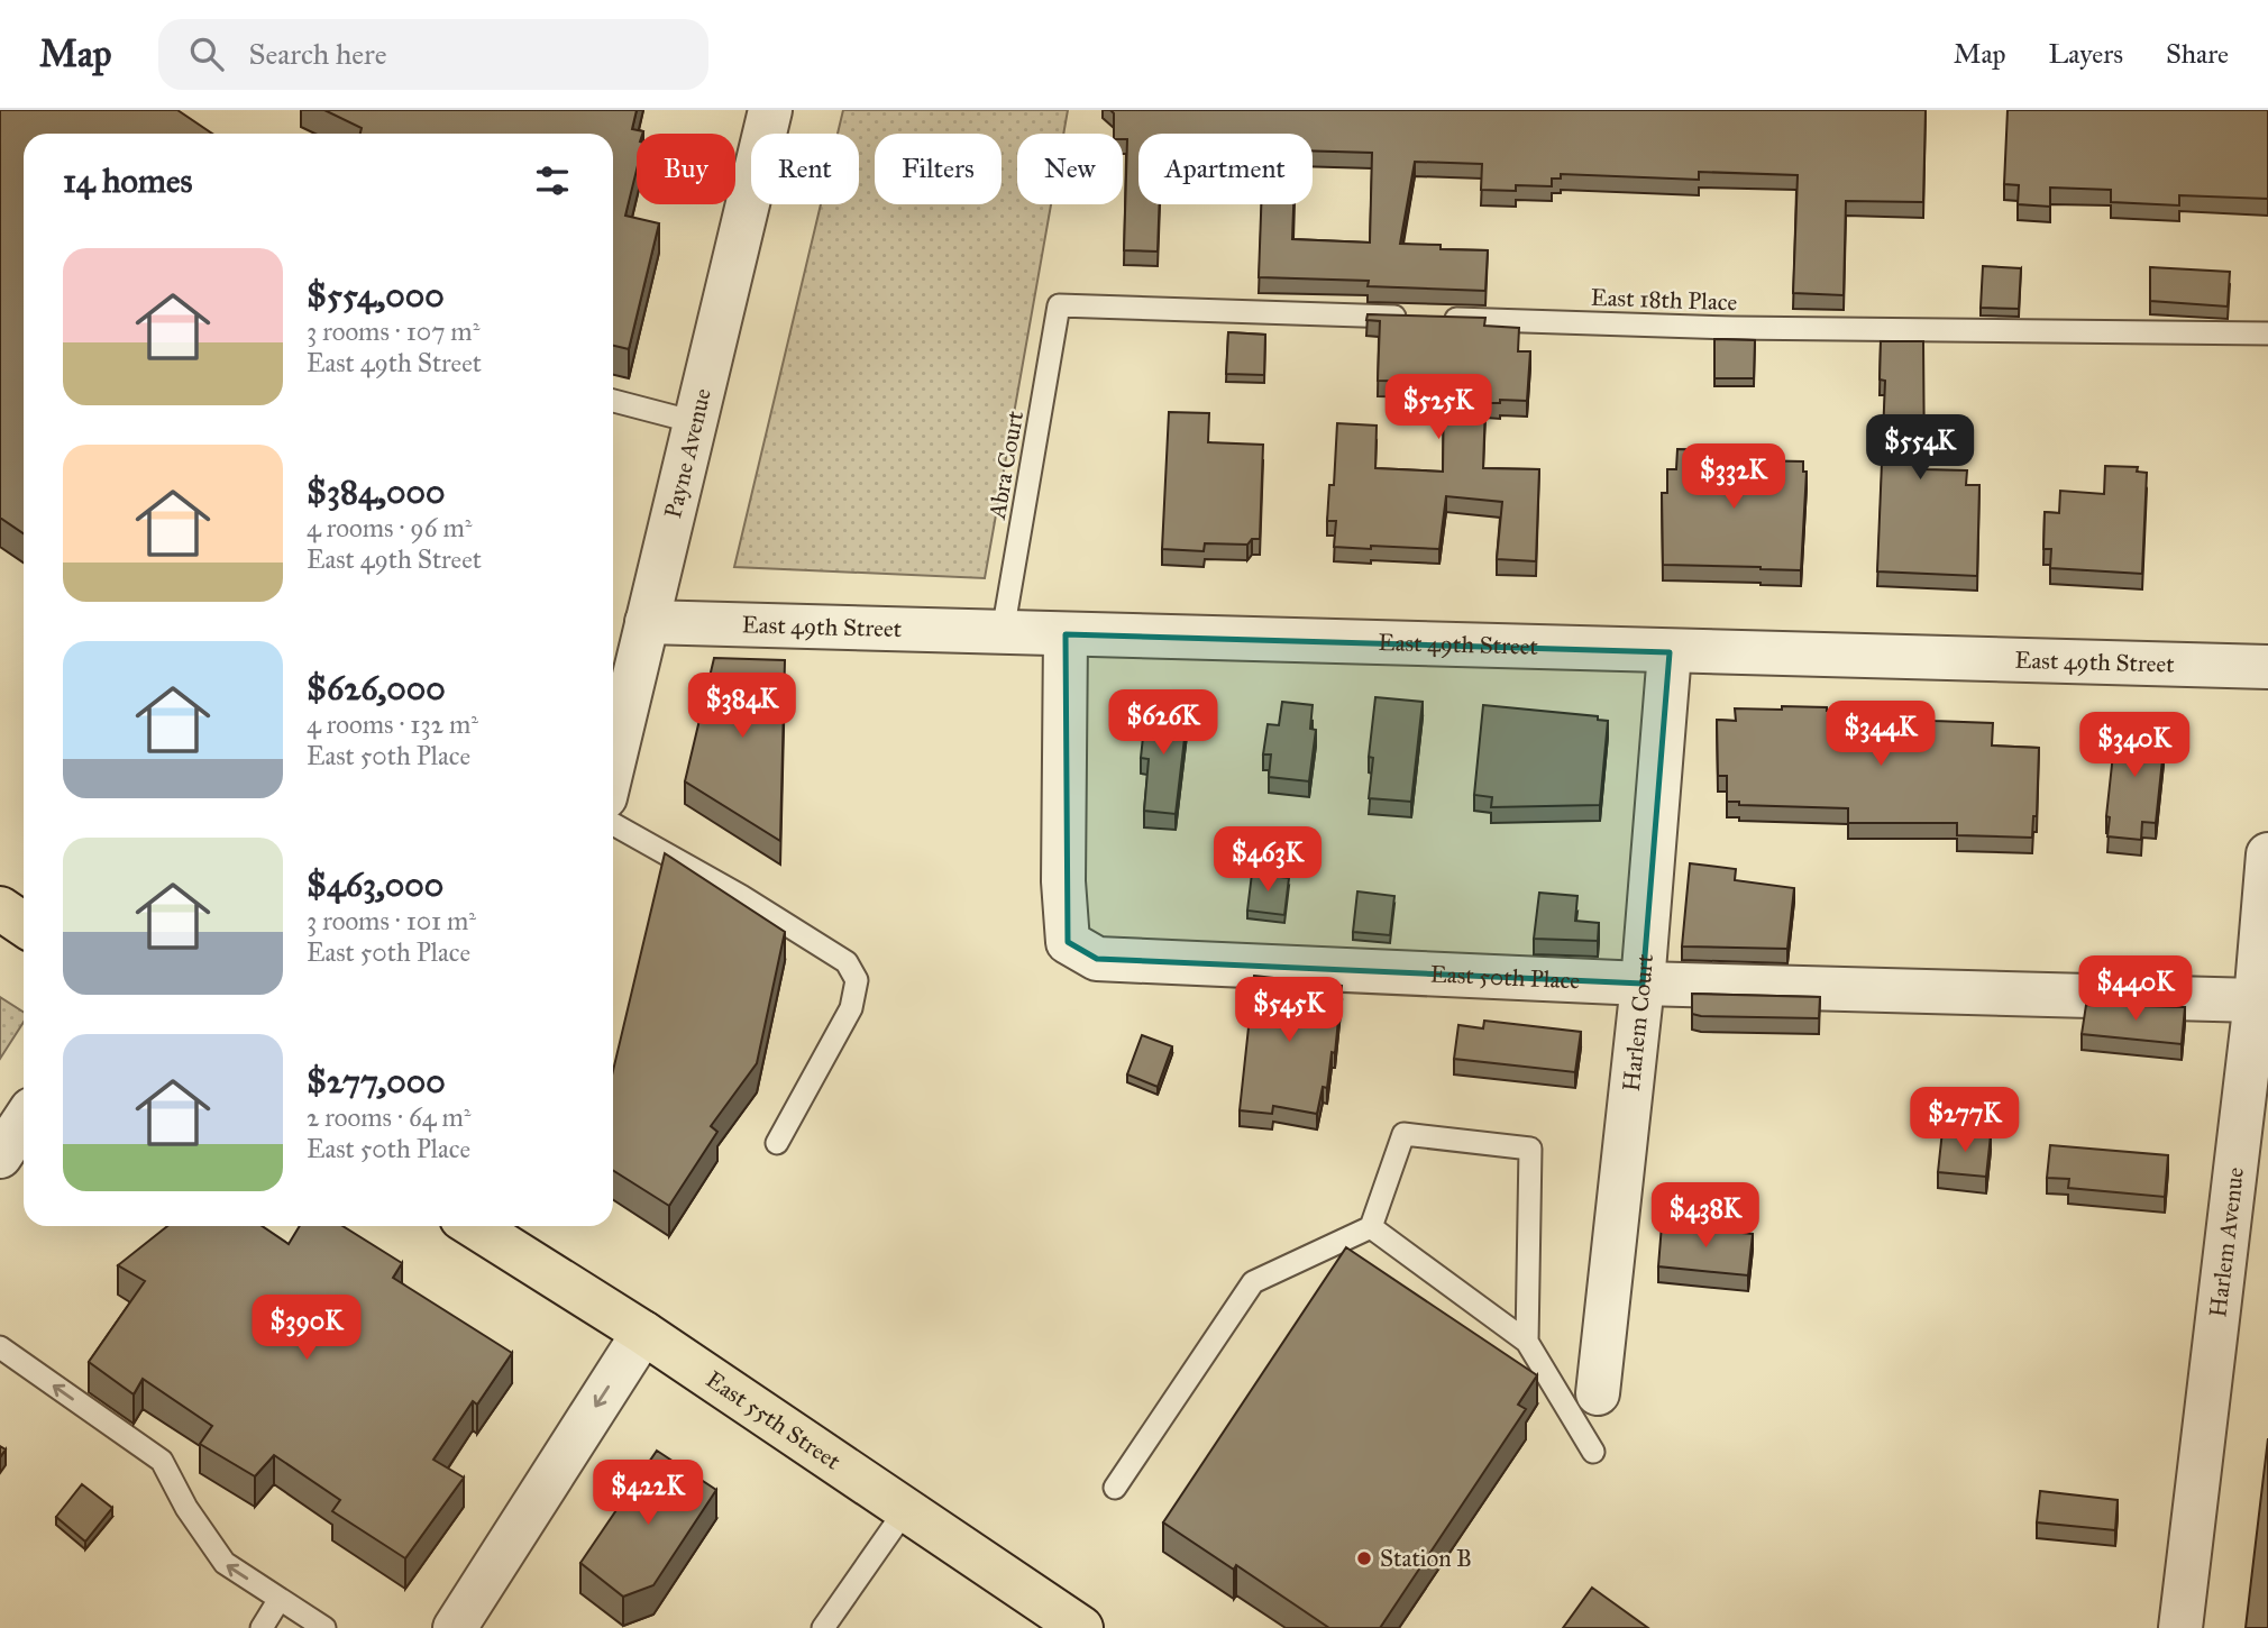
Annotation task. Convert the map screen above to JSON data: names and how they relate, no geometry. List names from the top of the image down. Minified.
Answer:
{"streets":{"main road":["East 55th Street"],"street":["Payne Avenue","East 49th Street","East 50th Place","Harlem Court","Harlem Avenue"],"lane":["East 18th Place","Abra Court"]},"crossings":[["East 18th Place","Abra Court"],["Payne Avenue","East 49th Street"],["Abra Court","East 49th Street"],["East 49th Street","East 50th Place"],["East 49th Street","Harlem Court"],["East 50th Place","Harlem Court"],["East 50th Place","Harlem Avenue"]],"places":["Station B"],"page":{"header":"Map","search":"Search here","nav":["Map","Layers","Share"],"chip":["Buy","Rent","Filters","New","Apartment"],"heading":"14 homes","list":[{"name":"$554,000","note":"3 rooms · 107 m² · East 49th Street"},{"name":"$384,000","note":"4 rooms · 96 m² · East 49th Street"},{"name":"$626,000","note":"4 rooms · 132 m² · East 50th Place"},{"name":"$463,000","note":"3 rooms · 101 m² · East 50th Place"},{"name":"$277,000","note":"2 rooms · 64 m² · East 50th Place"}],"price":["$525K","$554K","$332K","$384K","$626K","$344K","$340K","$463K","$440K","$545K","$277K","$438K","$390K","$422K"]}}
